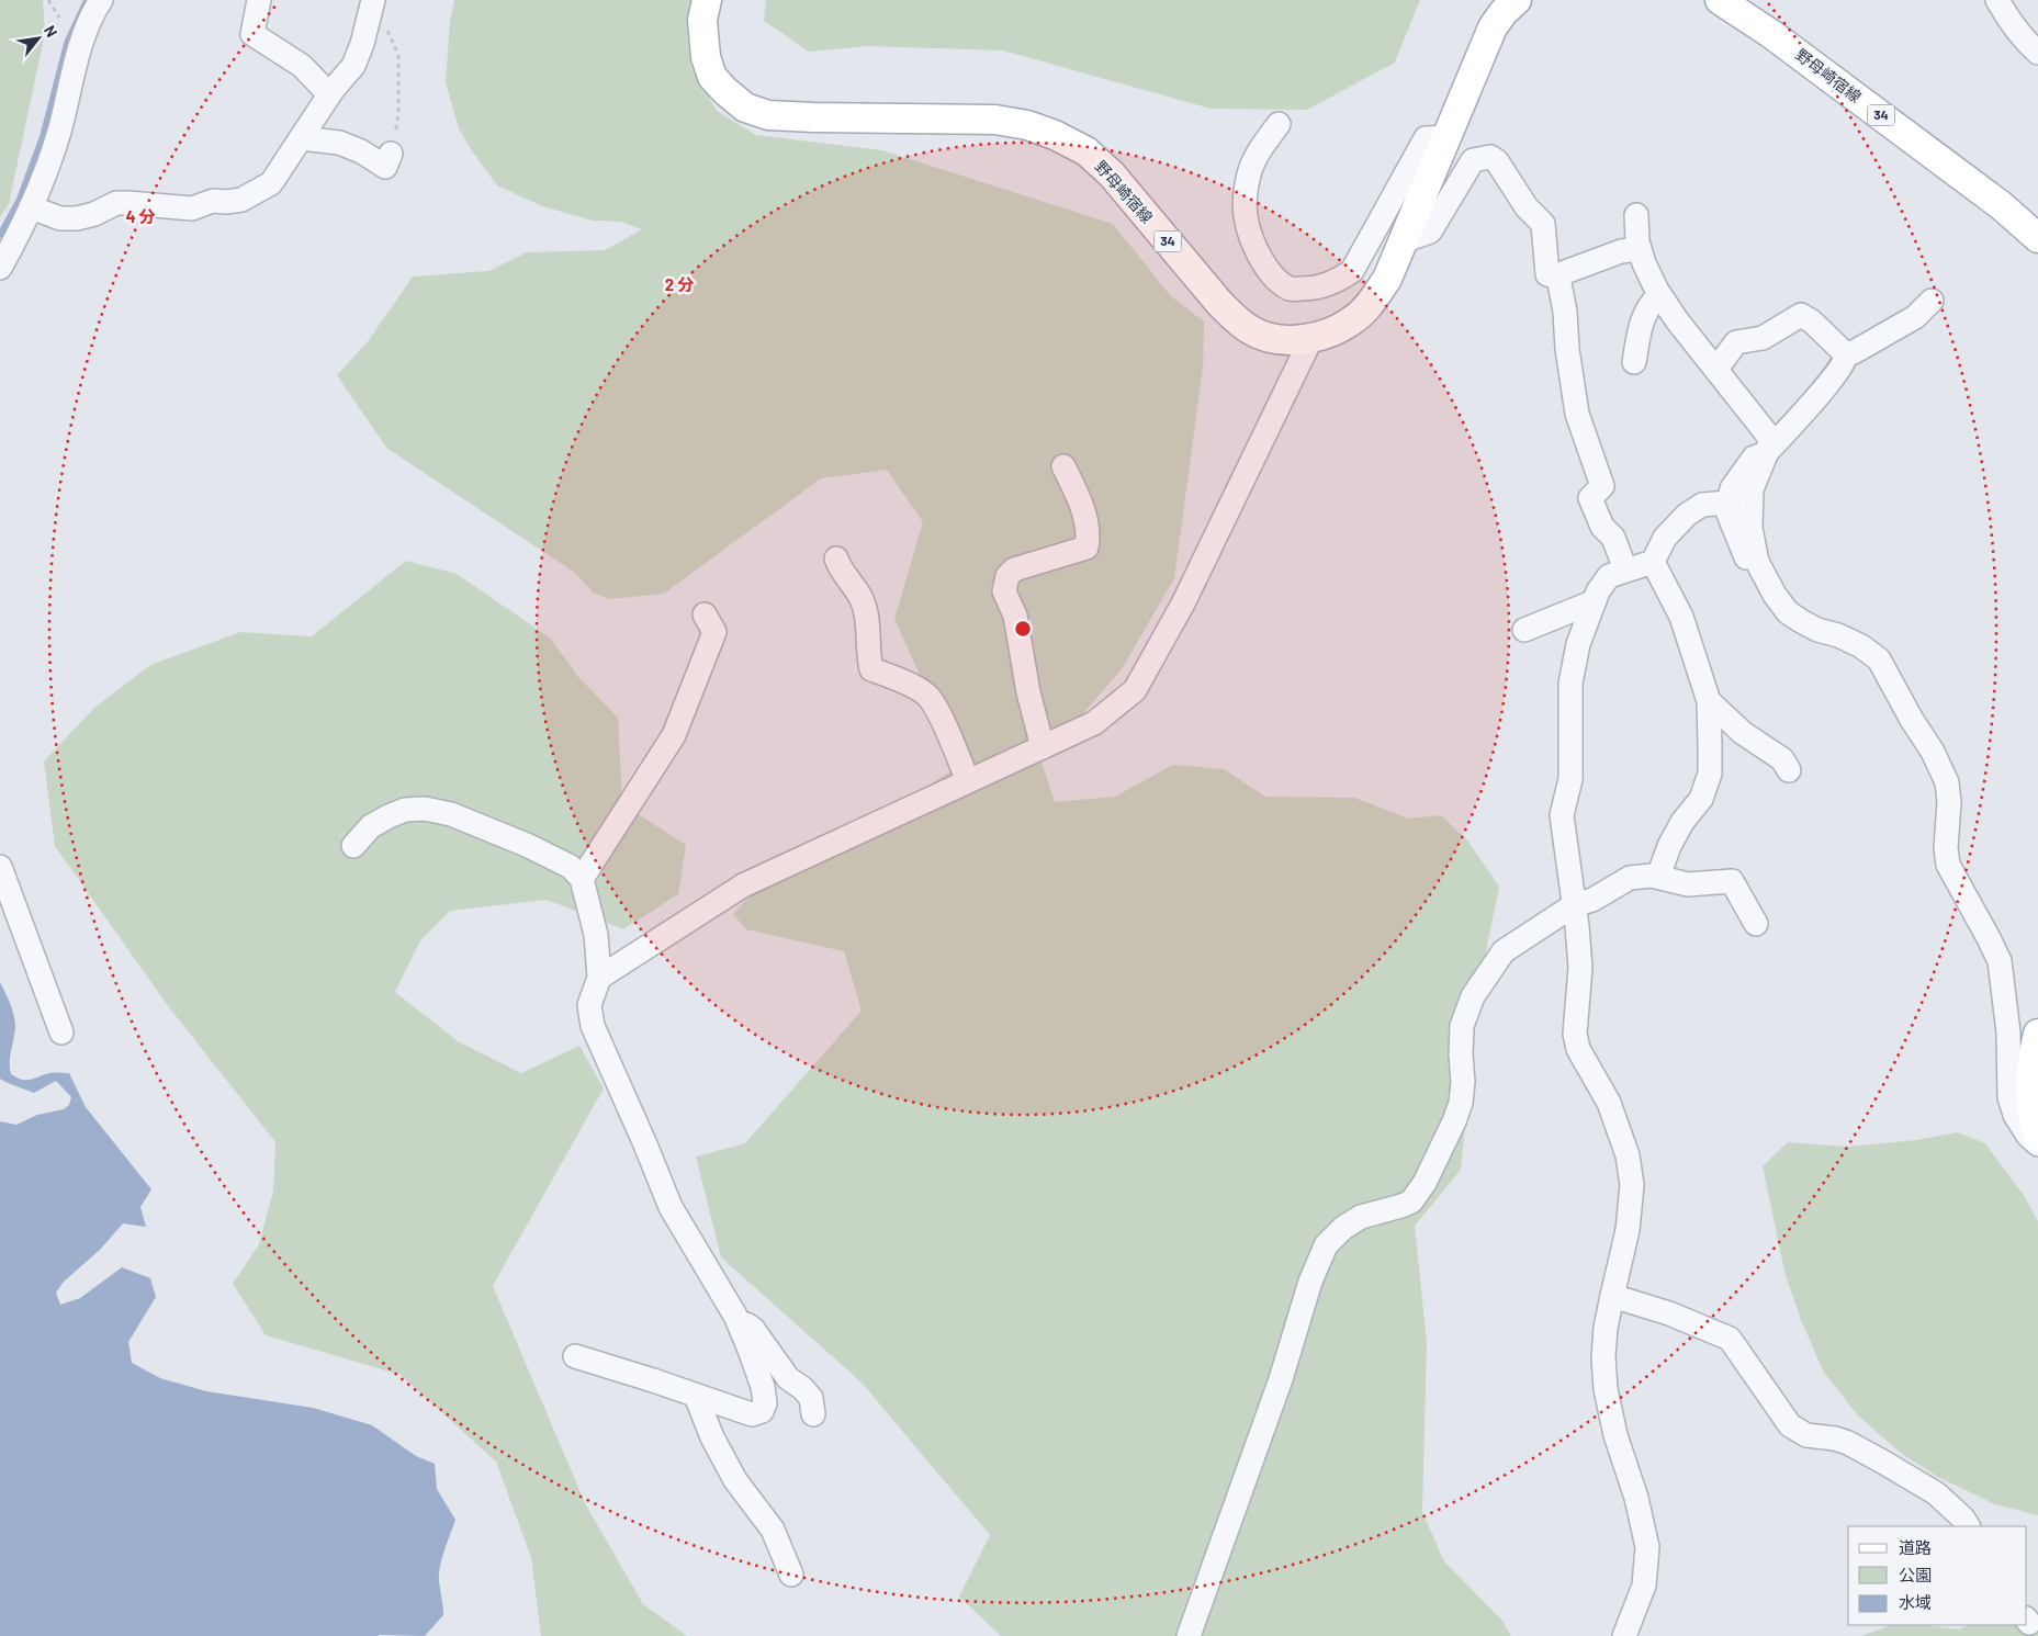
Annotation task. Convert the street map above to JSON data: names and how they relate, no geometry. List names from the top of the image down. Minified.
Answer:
{"streets":{"main road":["野母崎宿線","34"]},"legend":["道路","公園","水域"],"north":"top right","rings":["4 分","2 分"]}
